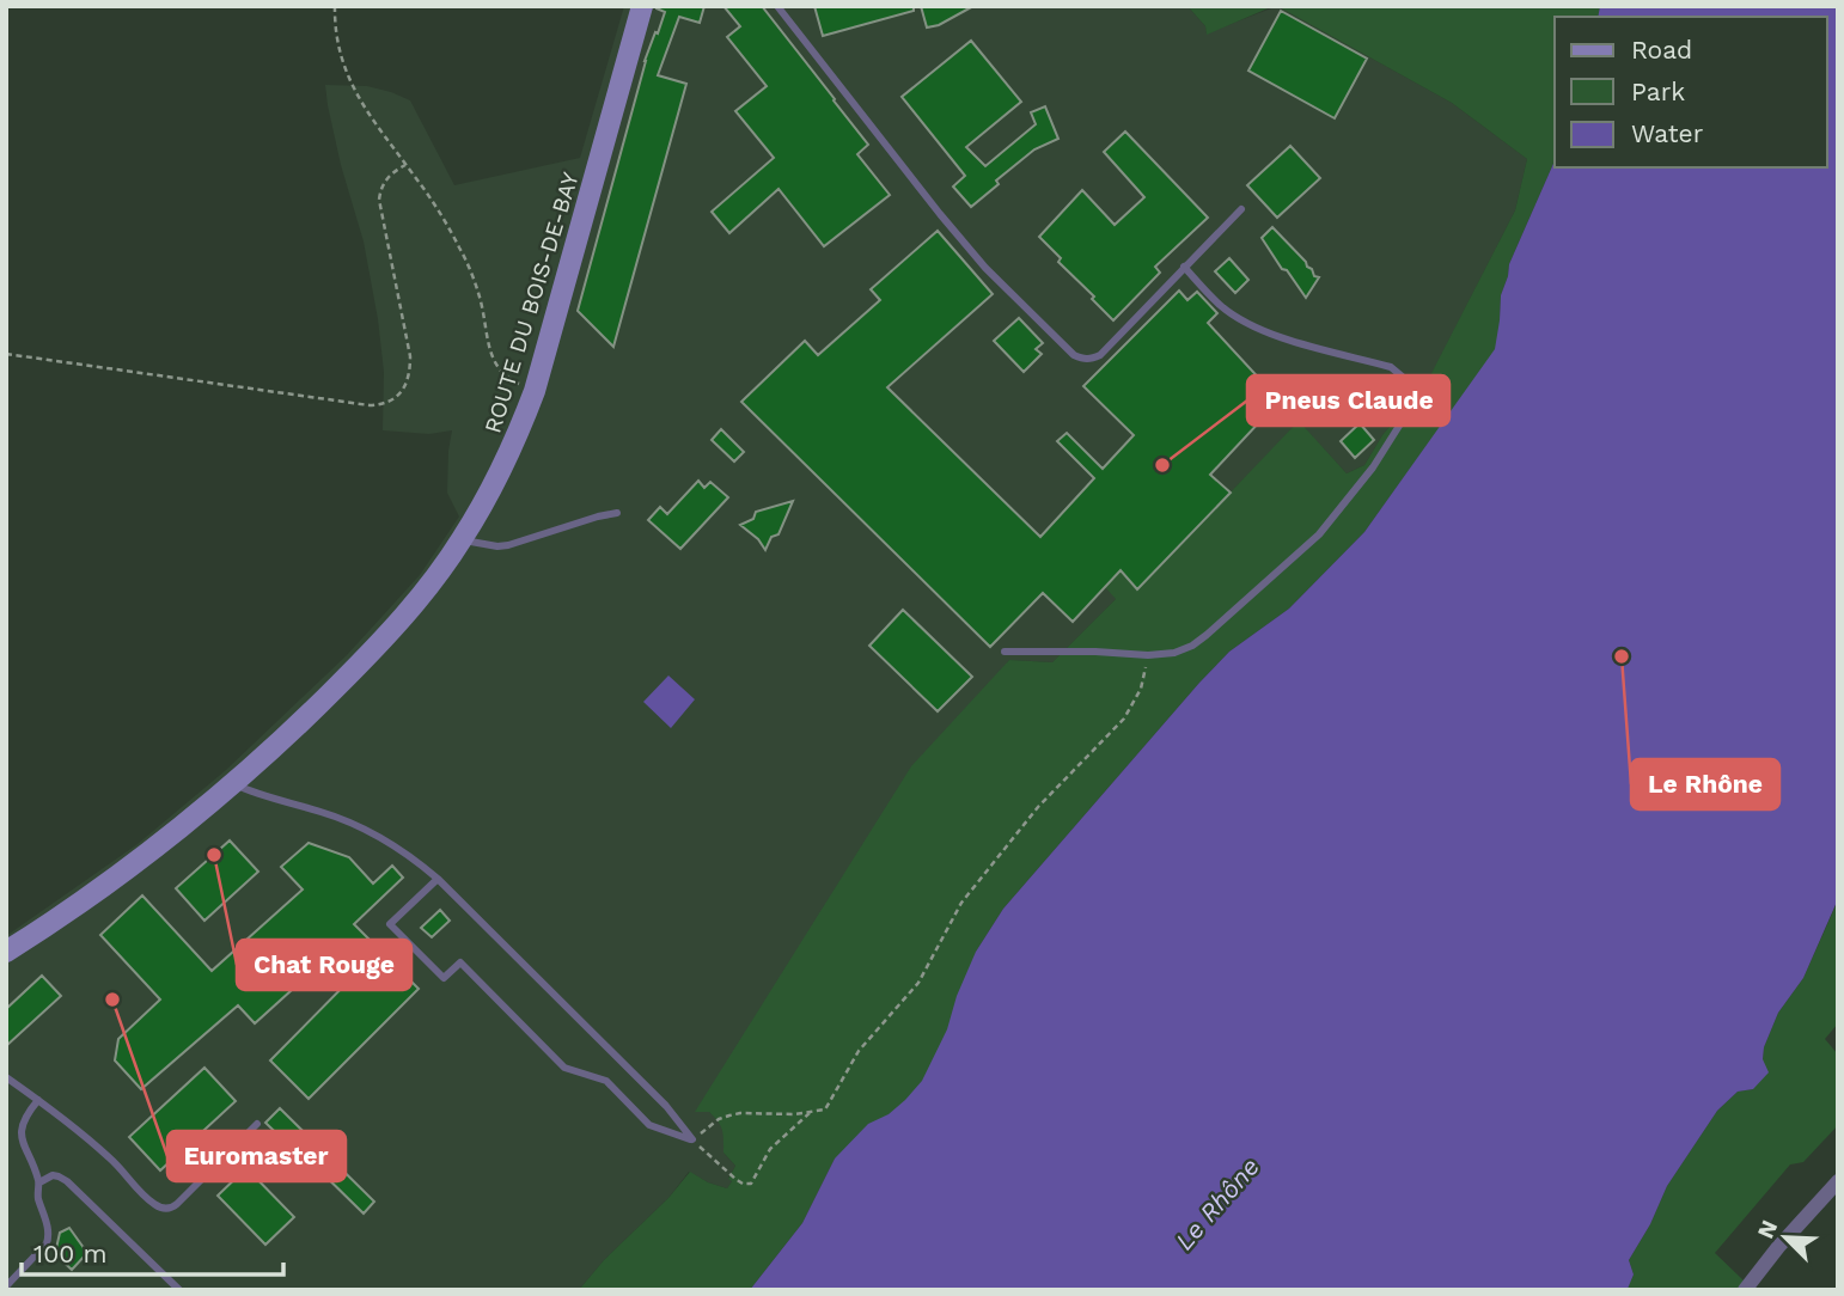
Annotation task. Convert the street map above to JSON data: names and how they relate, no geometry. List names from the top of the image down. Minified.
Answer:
{"streets":{"main road":["ROUTE DU BOIS-DE-BAY"]},"water":["Le Rhône"],"places":["Pneus Claude","Le Rhône","Chat Rouge","Euromaster"],"legend":["Road","Park","Water"],"scale_bar":"100 m","north":"top left"}
